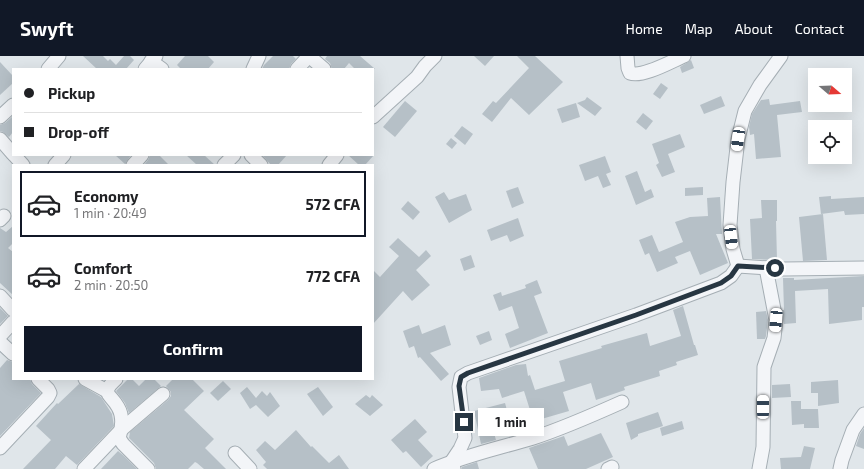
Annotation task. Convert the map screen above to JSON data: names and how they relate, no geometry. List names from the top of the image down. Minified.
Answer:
{"north":"right","page":{"header":"Swyft","nav":["Home","Map","About","Contact"],"banner":["Pickup","Drop-off"],"list":[{"name":"Economy","note":"1 min · 20:49","value":"572 CFA"},{"name":"Comfort","note":"2 min · 20:50","value":"772 CFA"}],"buttons":"Confirm","bubble":"1 min"}}
